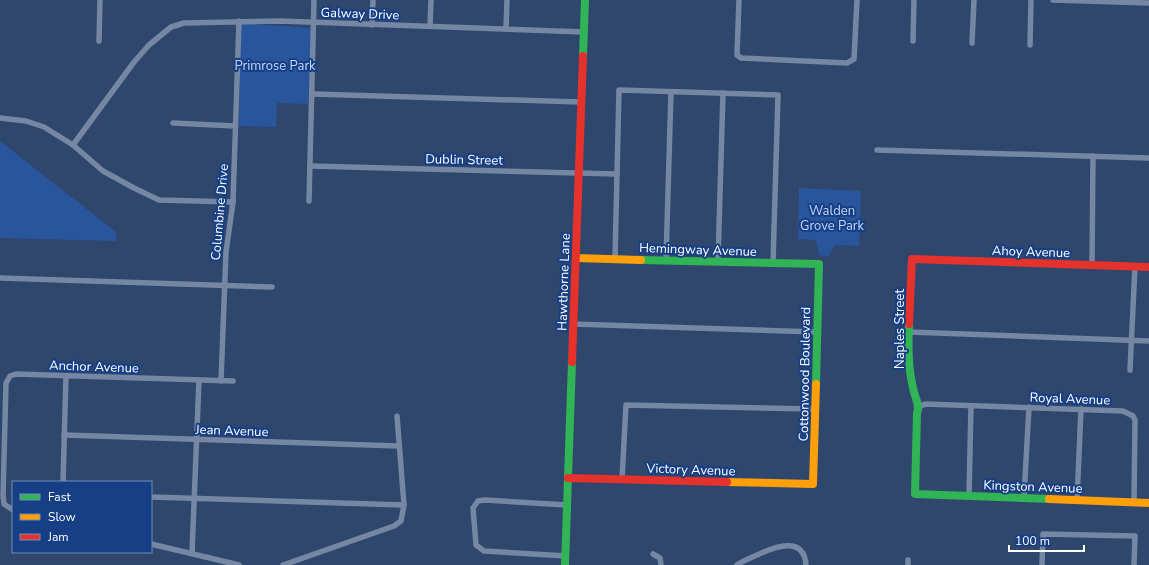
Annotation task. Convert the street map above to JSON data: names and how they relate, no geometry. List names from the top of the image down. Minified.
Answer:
{"streets":{"street":["Galway Drive","Dublin Street","Columbine Drive","Hemingway Avenue","Ahoy Avenue","Hawthorne Lane","Naples Street","Anchor Avenue","Cottonwood Boulevard","Royal Avenue","Jean Avenue","Victory Avenue","Kingston Avenue"]},"crossings":[["Galway Drive","Columbine Drive"],["Galway Drive","Hawthorne Lane"],["Dublin Street","Hawthorne Lane"],["Columbine Drive","Anchor Avenue"],["Hemingway Avenue","Hawthorne Lane"],["Hemingway Avenue","Cottonwood Boulevard"],["Ahoy Avenue","Naples Street"],["Hawthorne Lane","Victory Avenue"],["Naples Street","Royal Avenue"],["Naples Street","Kingston Avenue"],["Cottonwood Boulevard","Victory Avenue"],["Royal Avenue","Kingston Avenue"]],"parks":["Primrose Park","Walden Grove Park"],"legend":["Fast","Slow","Jam"],"scale_bar":"100 m"}
